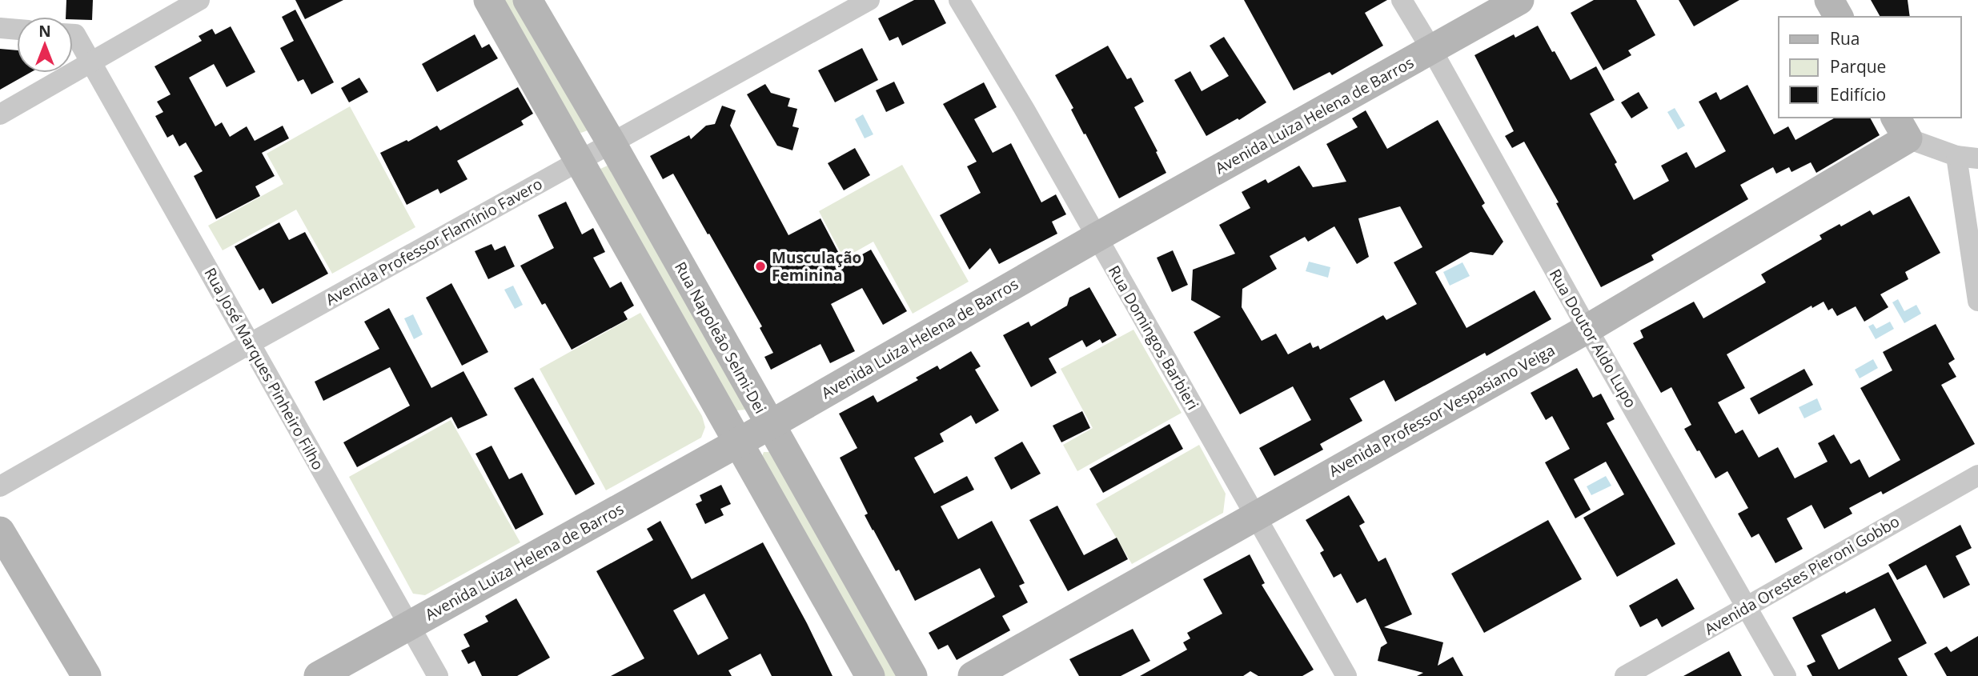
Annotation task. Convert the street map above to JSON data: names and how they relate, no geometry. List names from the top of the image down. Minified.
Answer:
{"streets":{"street":["Avenida Luiza Helena de Barros","Avenida Professor Flamínio Favero","Rua Napoleão Selmi-Dei","Rua Domingos Barbieri","Rua Doutor Aldo Lupo","Rua José Marques Pinheiro Filho","Avenida Professor Vespasiano Veiga","Avenida Orestes Pieroni Gobbo"]},"crossings":[["Avenida Luiza Helena de Barros","Rua Napoleão Selmi-Dei"],["Avenida Luiza Helena de Barros","Rua Domingos Barbieri"],["Avenida Luiza Helena de Barros","Rua Doutor Aldo Lupo"],["Avenida Luiza Helena de Barros","Rua José Marques Pinheiro Filho"],["Avenida Professor Flamínio Favero","Rua Napoleão Selmi-Dei"],["Avenida Professor Flamínio Favero","Rua José Marques Pinheiro Filho"],["Rua Domingos Barbieri","Avenida Professor Vespasiano Veiga"],["Rua Doutor Aldo Lupo","Avenida Professor Vespasiano Veiga"],["Rua Doutor Aldo Lupo","Avenida Orestes Pieroni Gobbo"]],"places":["Musculação Feminina"],"legend":["Rua","Parque","Edifício"],"north":"top"}
